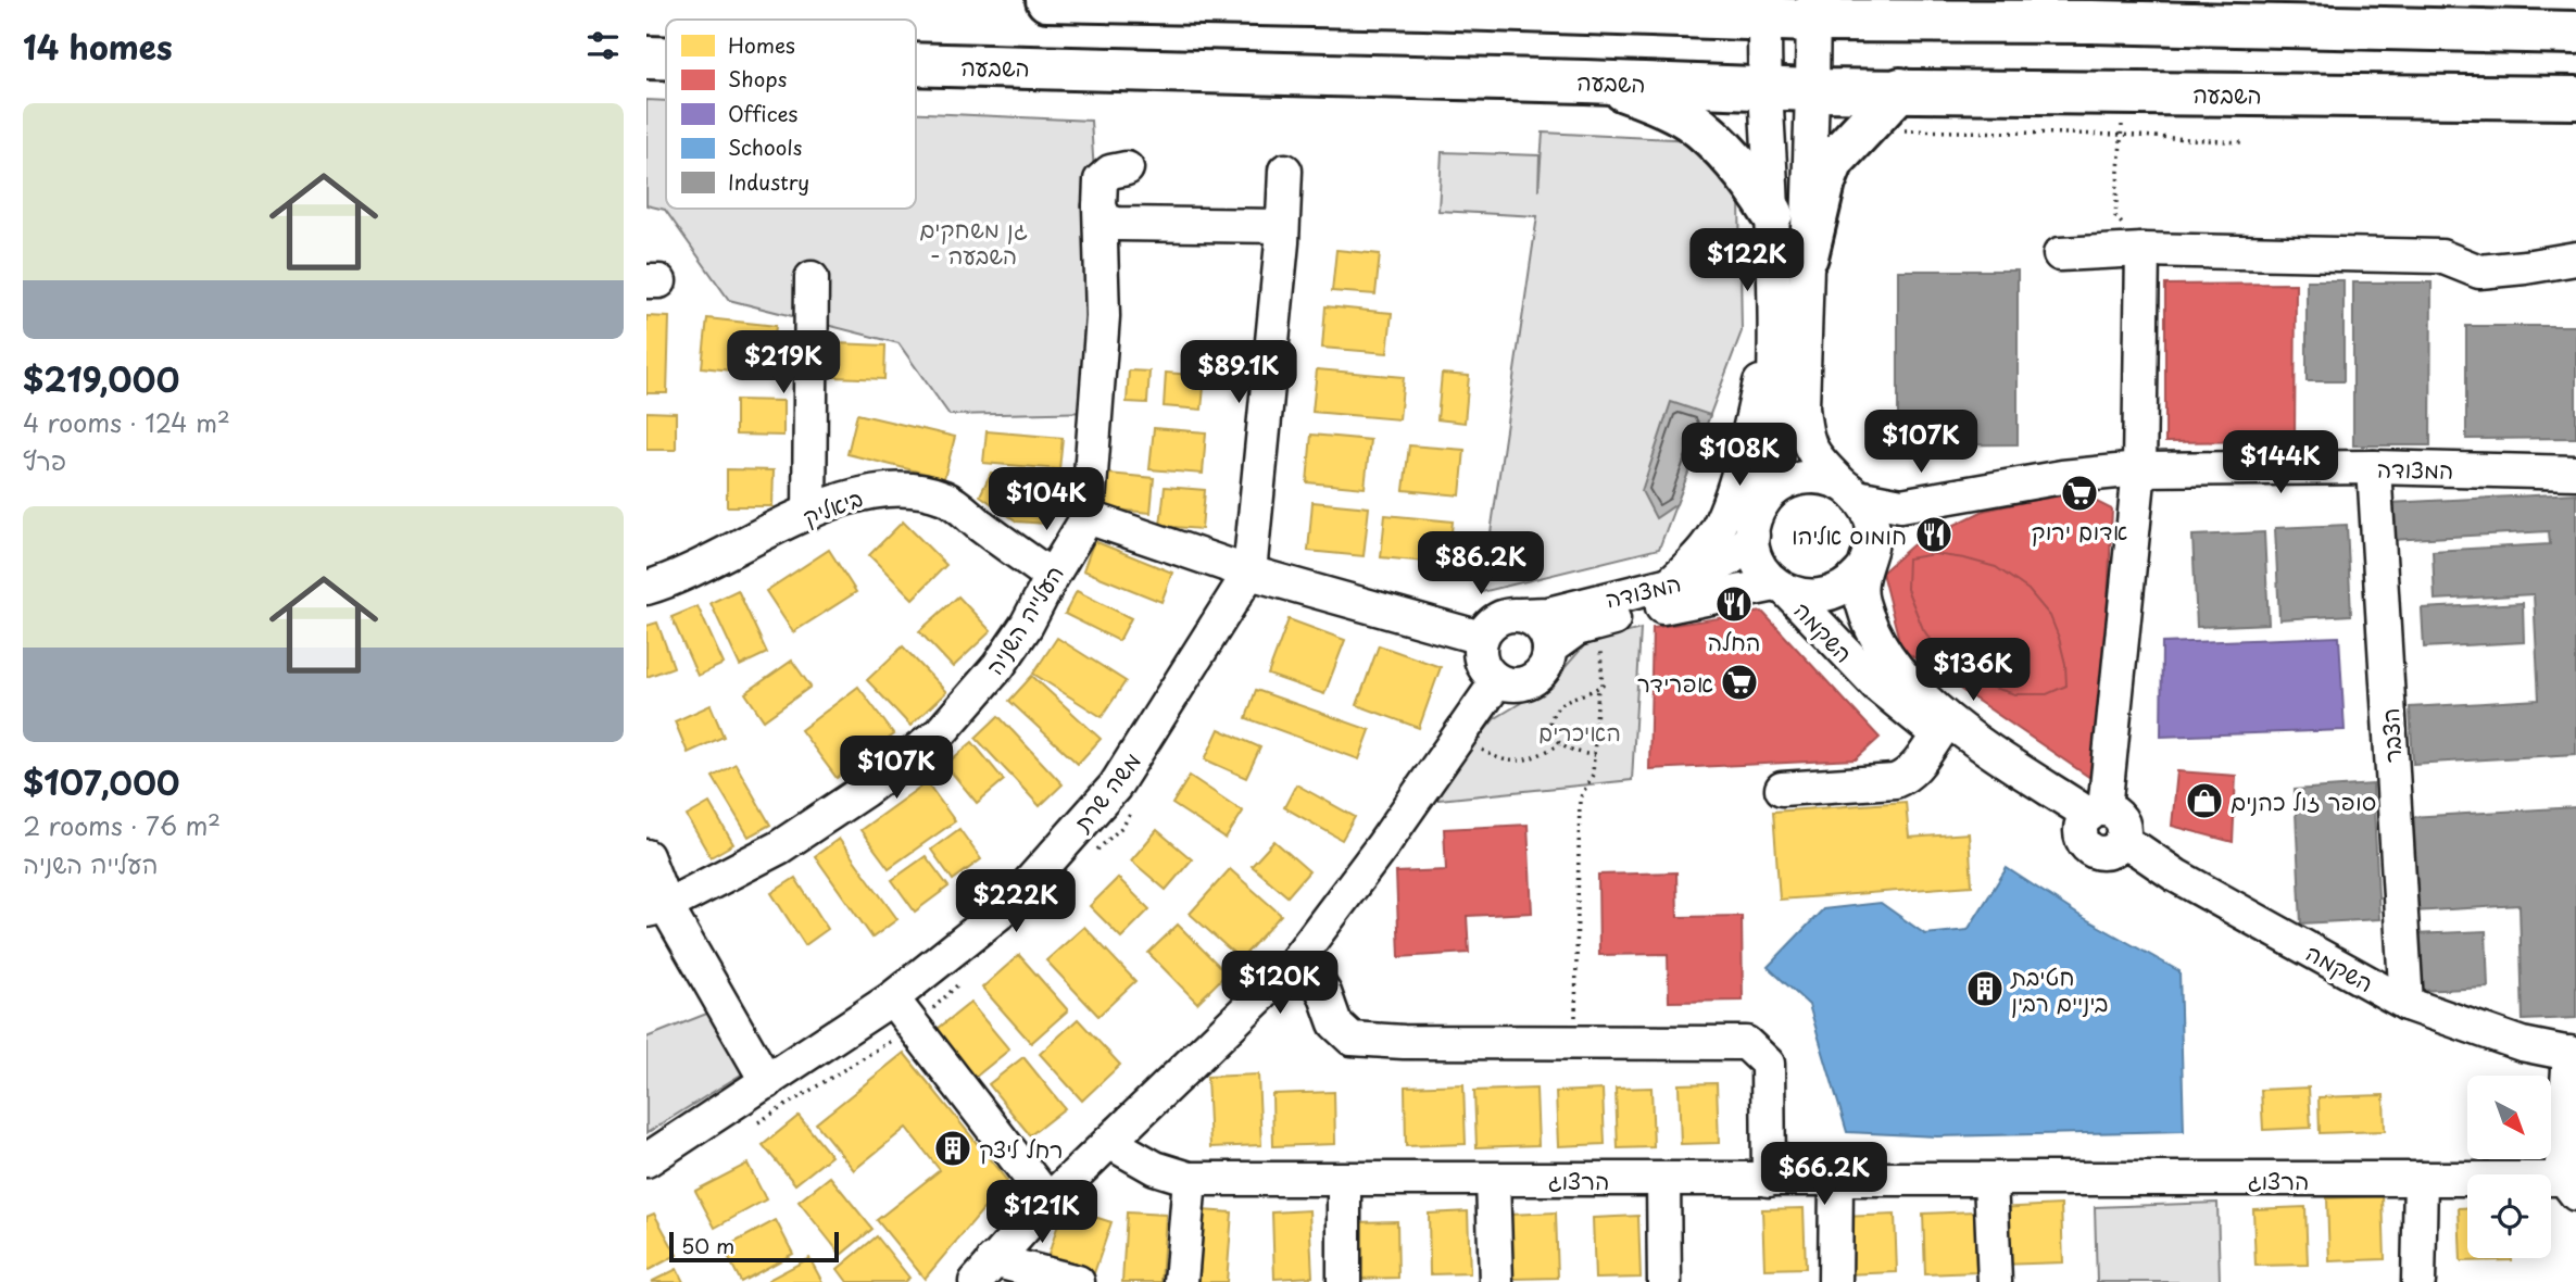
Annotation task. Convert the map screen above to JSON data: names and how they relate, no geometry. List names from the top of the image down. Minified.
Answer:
{"streets":{"highway":["השבעה"],"street":["המצודה","ביאליק","העלייה השניה","השקמה","הצבר","משה שרת","הרצוג"]},"crossings":[["המצודה","השקמה"],["המצודה","הצבר"],["ביאליק","העלייה השניה"],["השקמה","הצבר"]],"parks":["גן משחקים - השבעה","האיכרים"],"places":{"supermarket":["אדום ירוק","אפרידר"],"restaurant":["חומוס אליהו","החלה"],"shop":["סופר זול כהנים"],"building":["חטיבת ביניים רבין","רחל ליצק"]},"legend":["Homes","Shops","Offices","Schools","Industry"],"scale_bar":"50 m","north":"bottom right","page":{"heading":"14 homes","list":[{"name":"$219,000","note":"4 rooms · 124 m² · פרץ"},{"name":"$107,000","note":"2 rooms · 76 m² · העלייה השניה"}],"price":["$122K","$219K","$89.1K","$107K","$108K","$144K","$104K","$86.2K","$136K","$107K","$222K","$120K","$66.2K","$121K"],"scale":"50 m"}}
